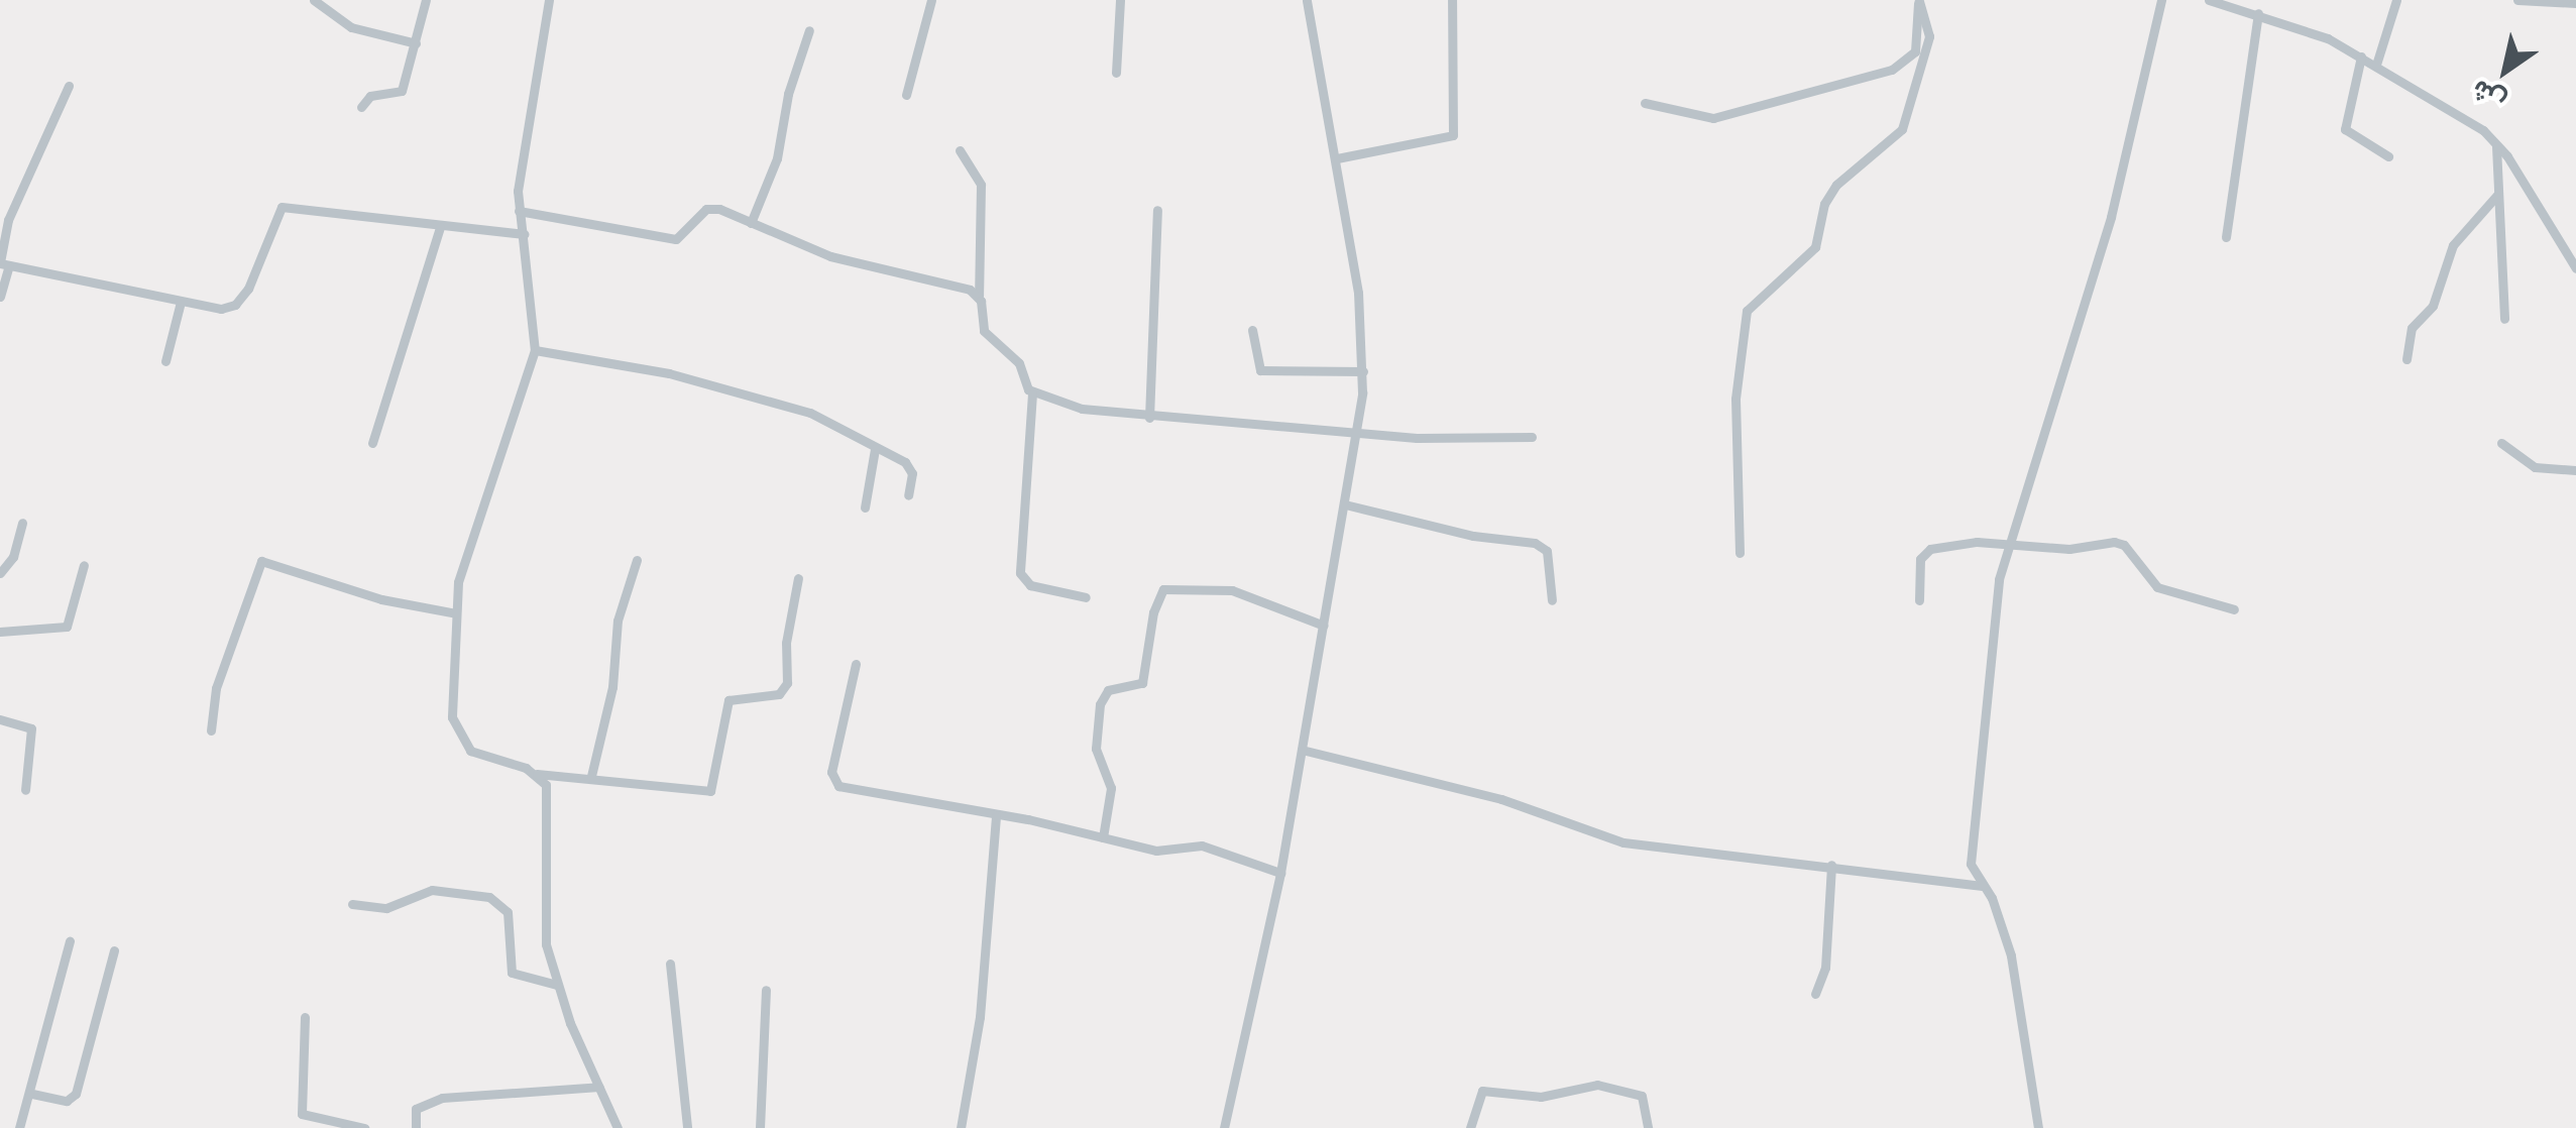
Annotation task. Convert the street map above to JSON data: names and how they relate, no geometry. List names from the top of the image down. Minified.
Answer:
{"north":"bottom left"}
